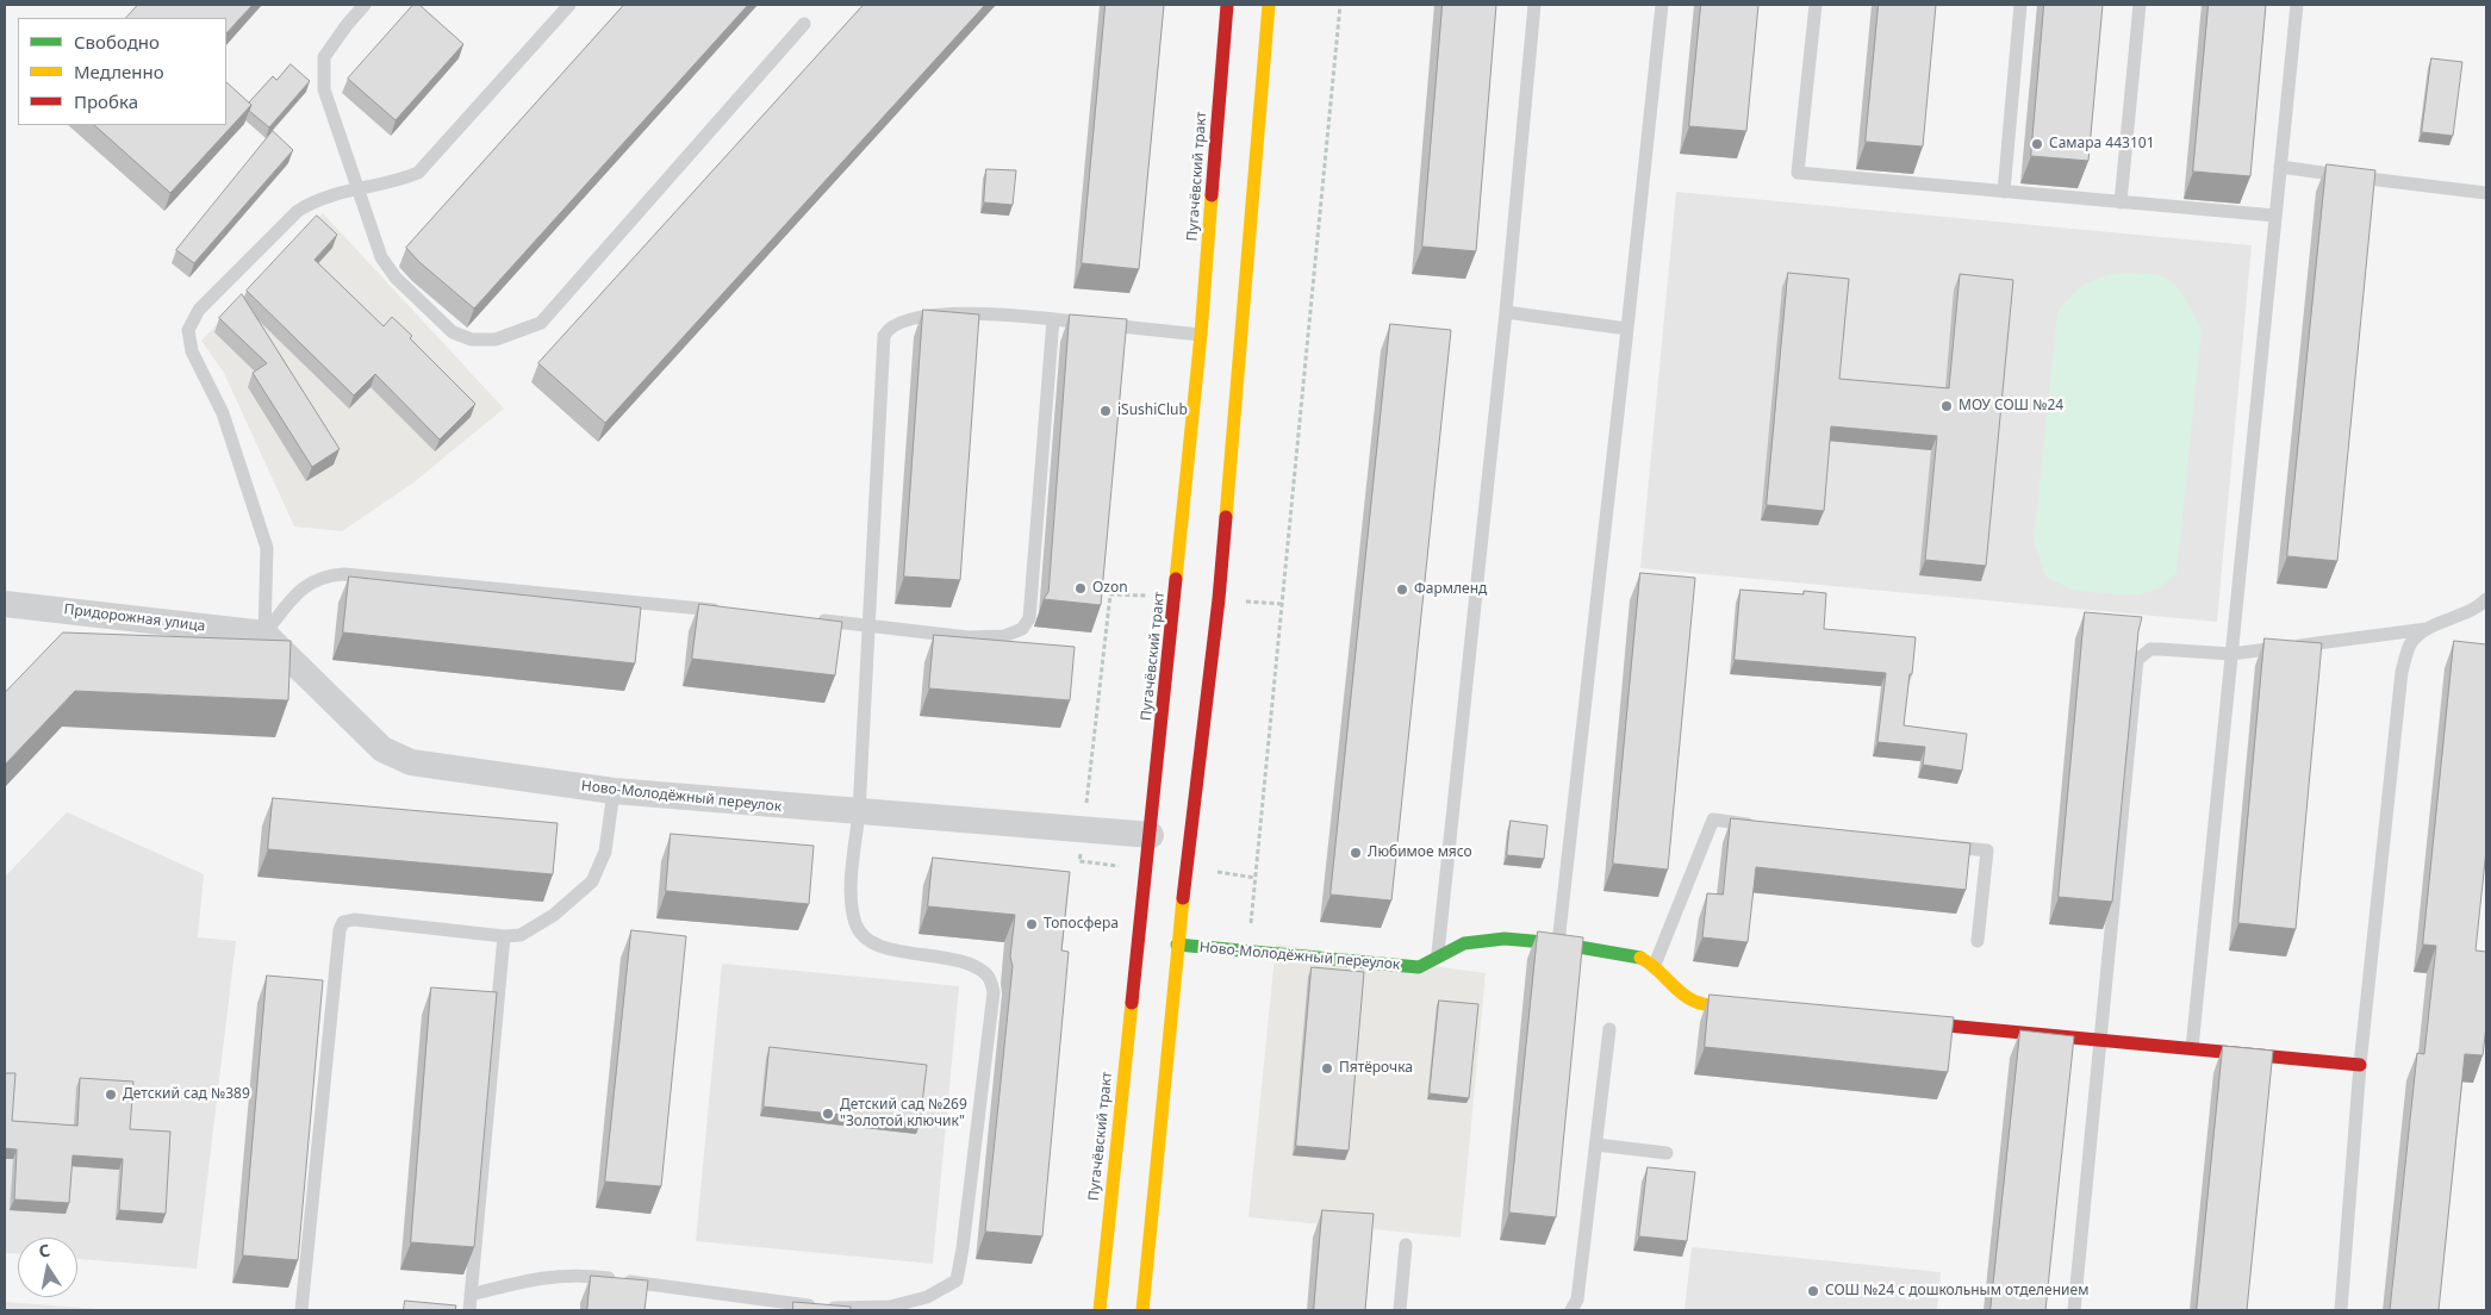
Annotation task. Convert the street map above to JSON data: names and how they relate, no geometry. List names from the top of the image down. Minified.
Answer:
{"streets":{"main road":["Пугачёвский тракт","Ново-Молодёжный переулок"],"street":["Придорожная улица"]},"crossings":[["Пугачёвский тракт","Ново-Молодёжный переулок"],["Придорожная улица","Ново-Молодёжный переулок"]],"places":["Самара 443101","МОУ СОШ №24","iSushiClub","Ozon","Фармленд","Любимое мясо","Топосфера","Пятёрочка","Детский сад №389","Детский сад №269 \"Золотой ключик\"","СОШ №24 с дошкольным отделением"],"legend":["Свободно","Медленно","Пробка"],"north":"top"}
